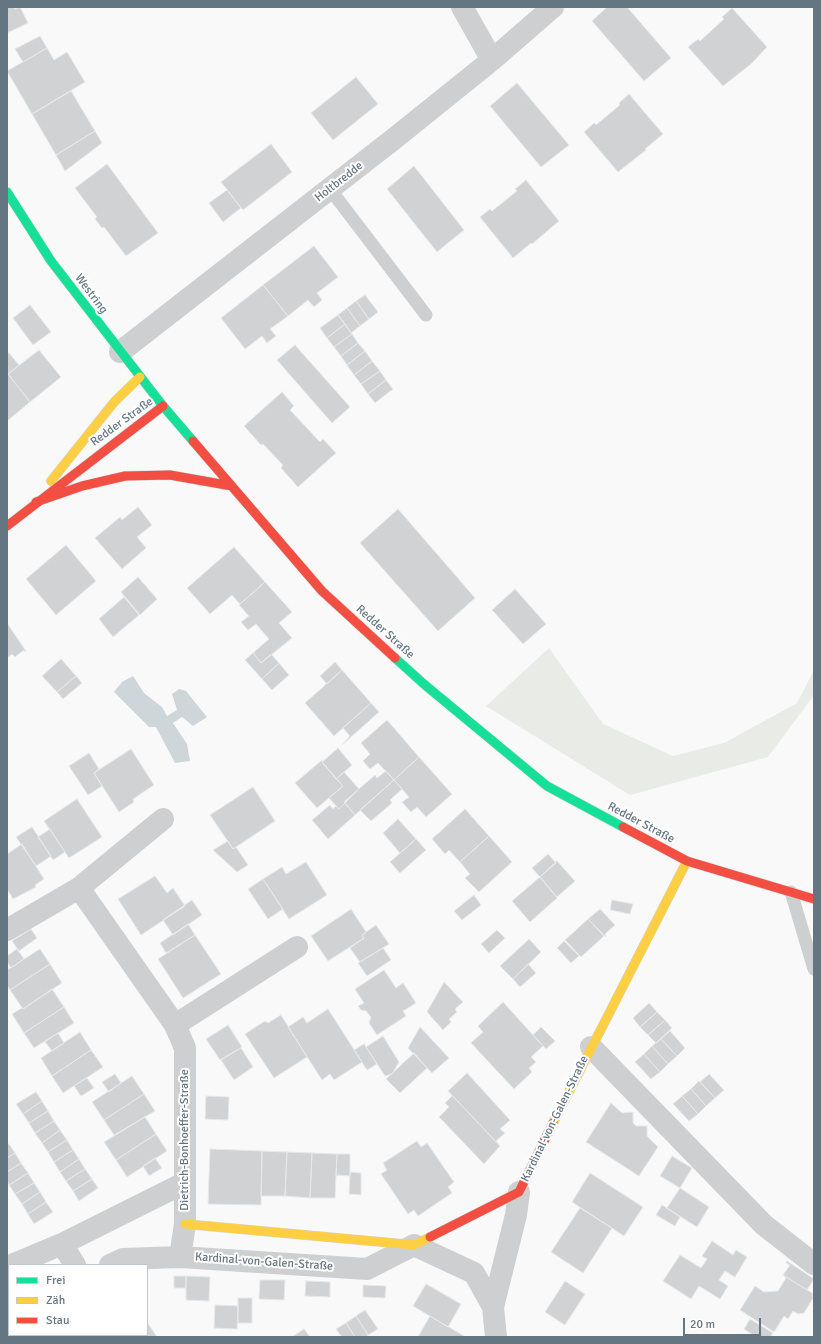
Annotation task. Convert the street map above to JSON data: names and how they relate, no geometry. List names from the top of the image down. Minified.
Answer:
{"streets":{"street":["Holtbredde","Westring","Redder Straße","Kardinal-von-Galen-Straße","Dietrich-Bonhoeffer-Straße"]},"crossings":[["Holtbredde","Westring"],["Westring","Redder Straße"],["Redder Straße","Kardinal-von-Galen-Straße"],["Kardinal-von-Galen-Straße","Dietrich-Bonhoeffer-Straße"]],"legend":["Frei","Zäh","Stau"],"scale_bar":"20 m"}
